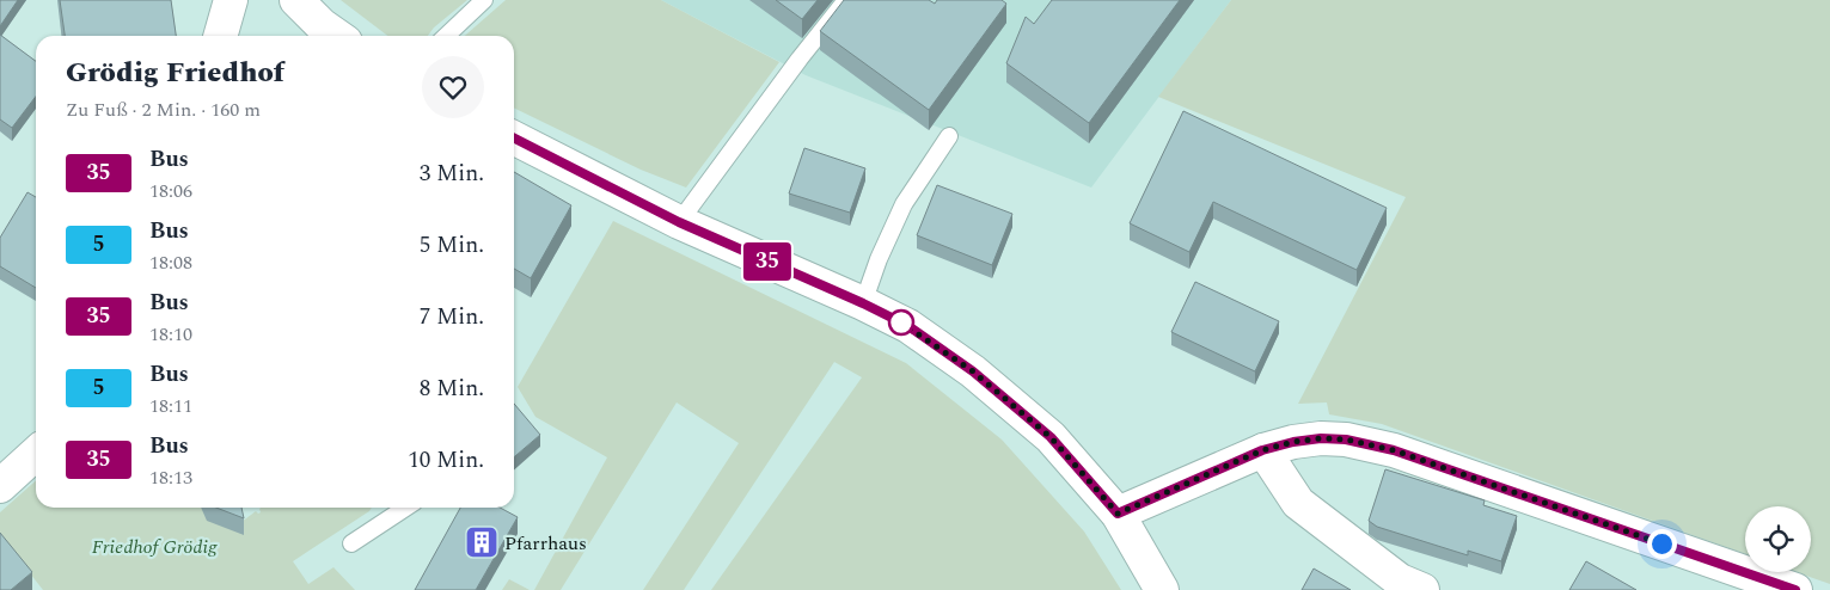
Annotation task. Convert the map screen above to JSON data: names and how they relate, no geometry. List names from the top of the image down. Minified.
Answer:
{"parks":["Friedhof Grödig"],"places":{"building":["Pfarrhaus"]},"lines":["bus line 35"],"page":{"on_map":"35","heading":["Grödig Friedhof","Zu Fuß · 2 Min. · 160 m"],"list":[{"mark":"35","name":"Bus","note":"18:06","value":"3 Min."},{"mark":"5","name":"Bus","note":"18:08","value":"5 Min."},{"mark":"35","name":"Bus","note":"18:10","value":"7 Min."},{"mark":"5","name":"Bus","note":"18:11","value":"8 Min."},{"mark":"35","name":"Bus","note":"18:13","value":"10 Min."}]}}
